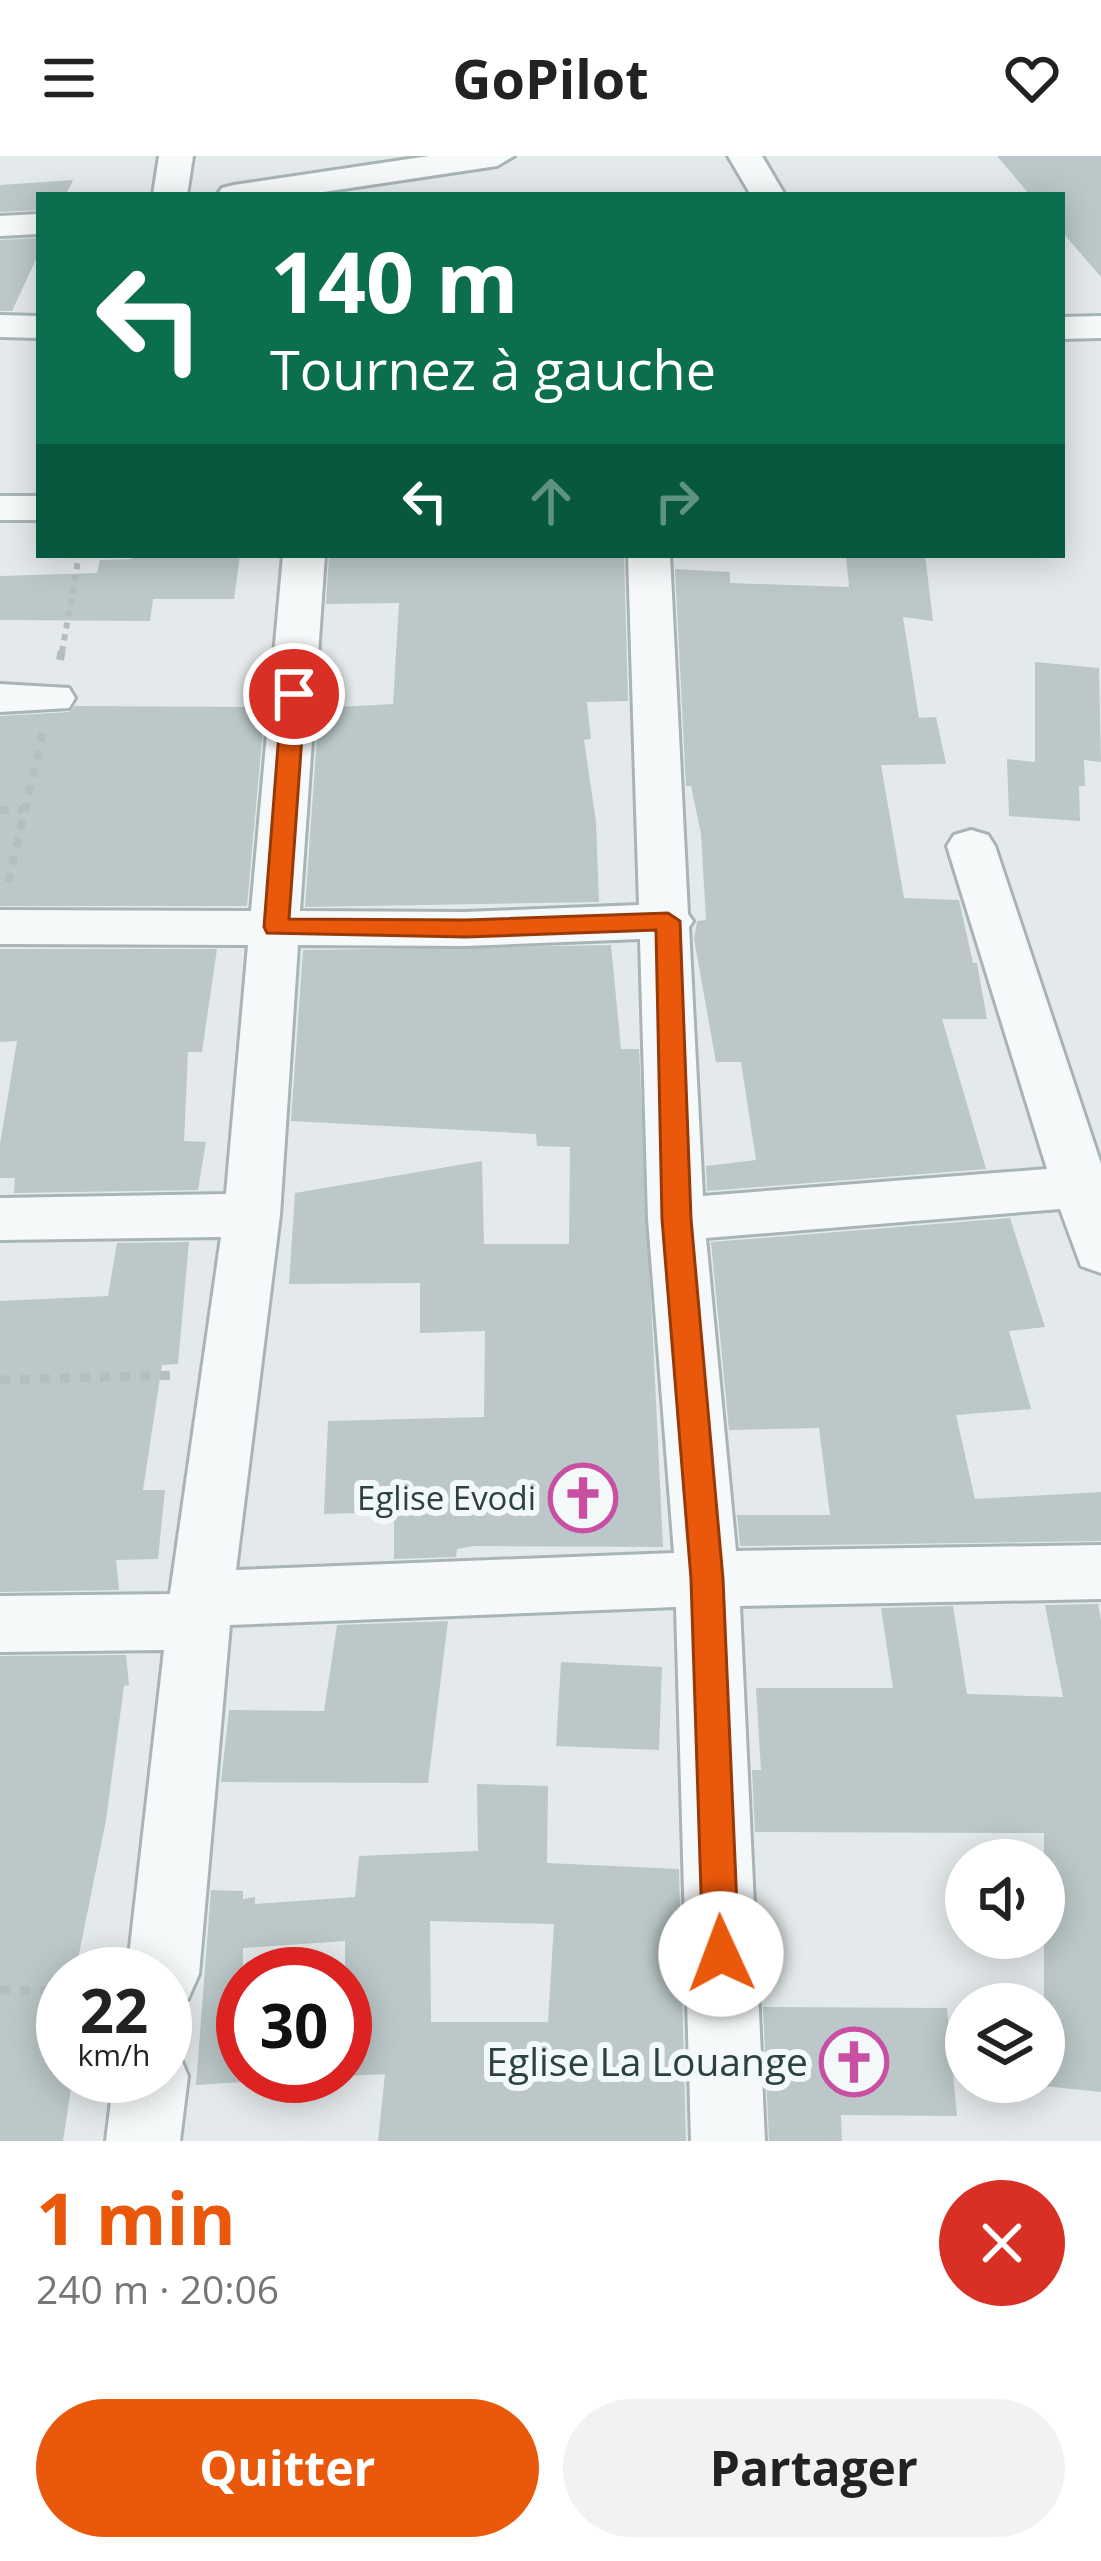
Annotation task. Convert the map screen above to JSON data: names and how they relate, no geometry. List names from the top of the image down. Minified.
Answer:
{"places":{"church":["Eglise Evodi","Eglise La Louange"]},"page":{"header":"GoPilot","turn":["140 m","Tournez à gauche"],"speed":"22 km/h","limit":"30","heading":["1 min","240 m · 20:06"],"buttons":["Quitter","Partager"]}}
